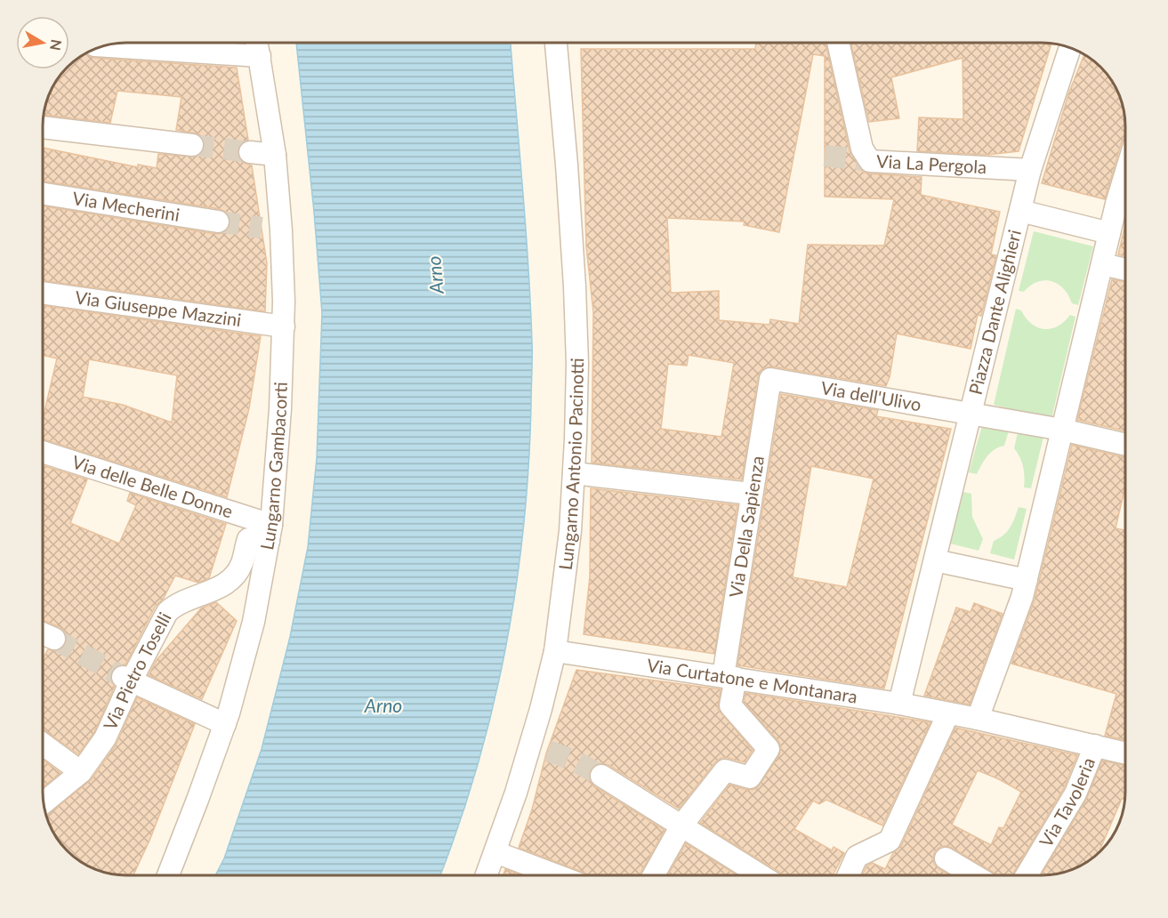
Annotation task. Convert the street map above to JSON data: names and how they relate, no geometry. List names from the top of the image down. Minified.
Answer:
{"streets":{"street":["Via La Pergola","Via Mecherini","Via Giuseppe Mazzini","Piazza Dante Alighieri","Via dell'Ulivo","Lungarno Antonio Pacinotti","Lungarno Gambacorti","Via delle Belle Donne","Via Della Sapienza","Via Pietro Toselli","Via Curtatone e Montanara","Via Tavoleria"]},"crossings":[["Via La Pergola","Piazza Dante Alighieri"],["Via Giuseppe Mazzini","Lungarno Gambacorti"],["Piazza Dante Alighieri","Via dell'Ulivo"],["Piazza Dante Alighieri","Via Curtatone e Montanara"],["Via dell'Ulivo","Via Della Sapienza"],["Lungarno Antonio Pacinotti","Via Curtatone e Montanara"],["Lungarno Gambacorti","Via delle Belle Donne"],["Lungarno Gambacorti","Via Pietro Toselli"],["Via delle Belle Donne","Via Pietro Toselli"],["Via Della Sapienza","Via Curtatone e Montanara"],["Via Curtatone e Montanara","Via Tavoleria"]],"water":["Arno"],"north":"right"}
